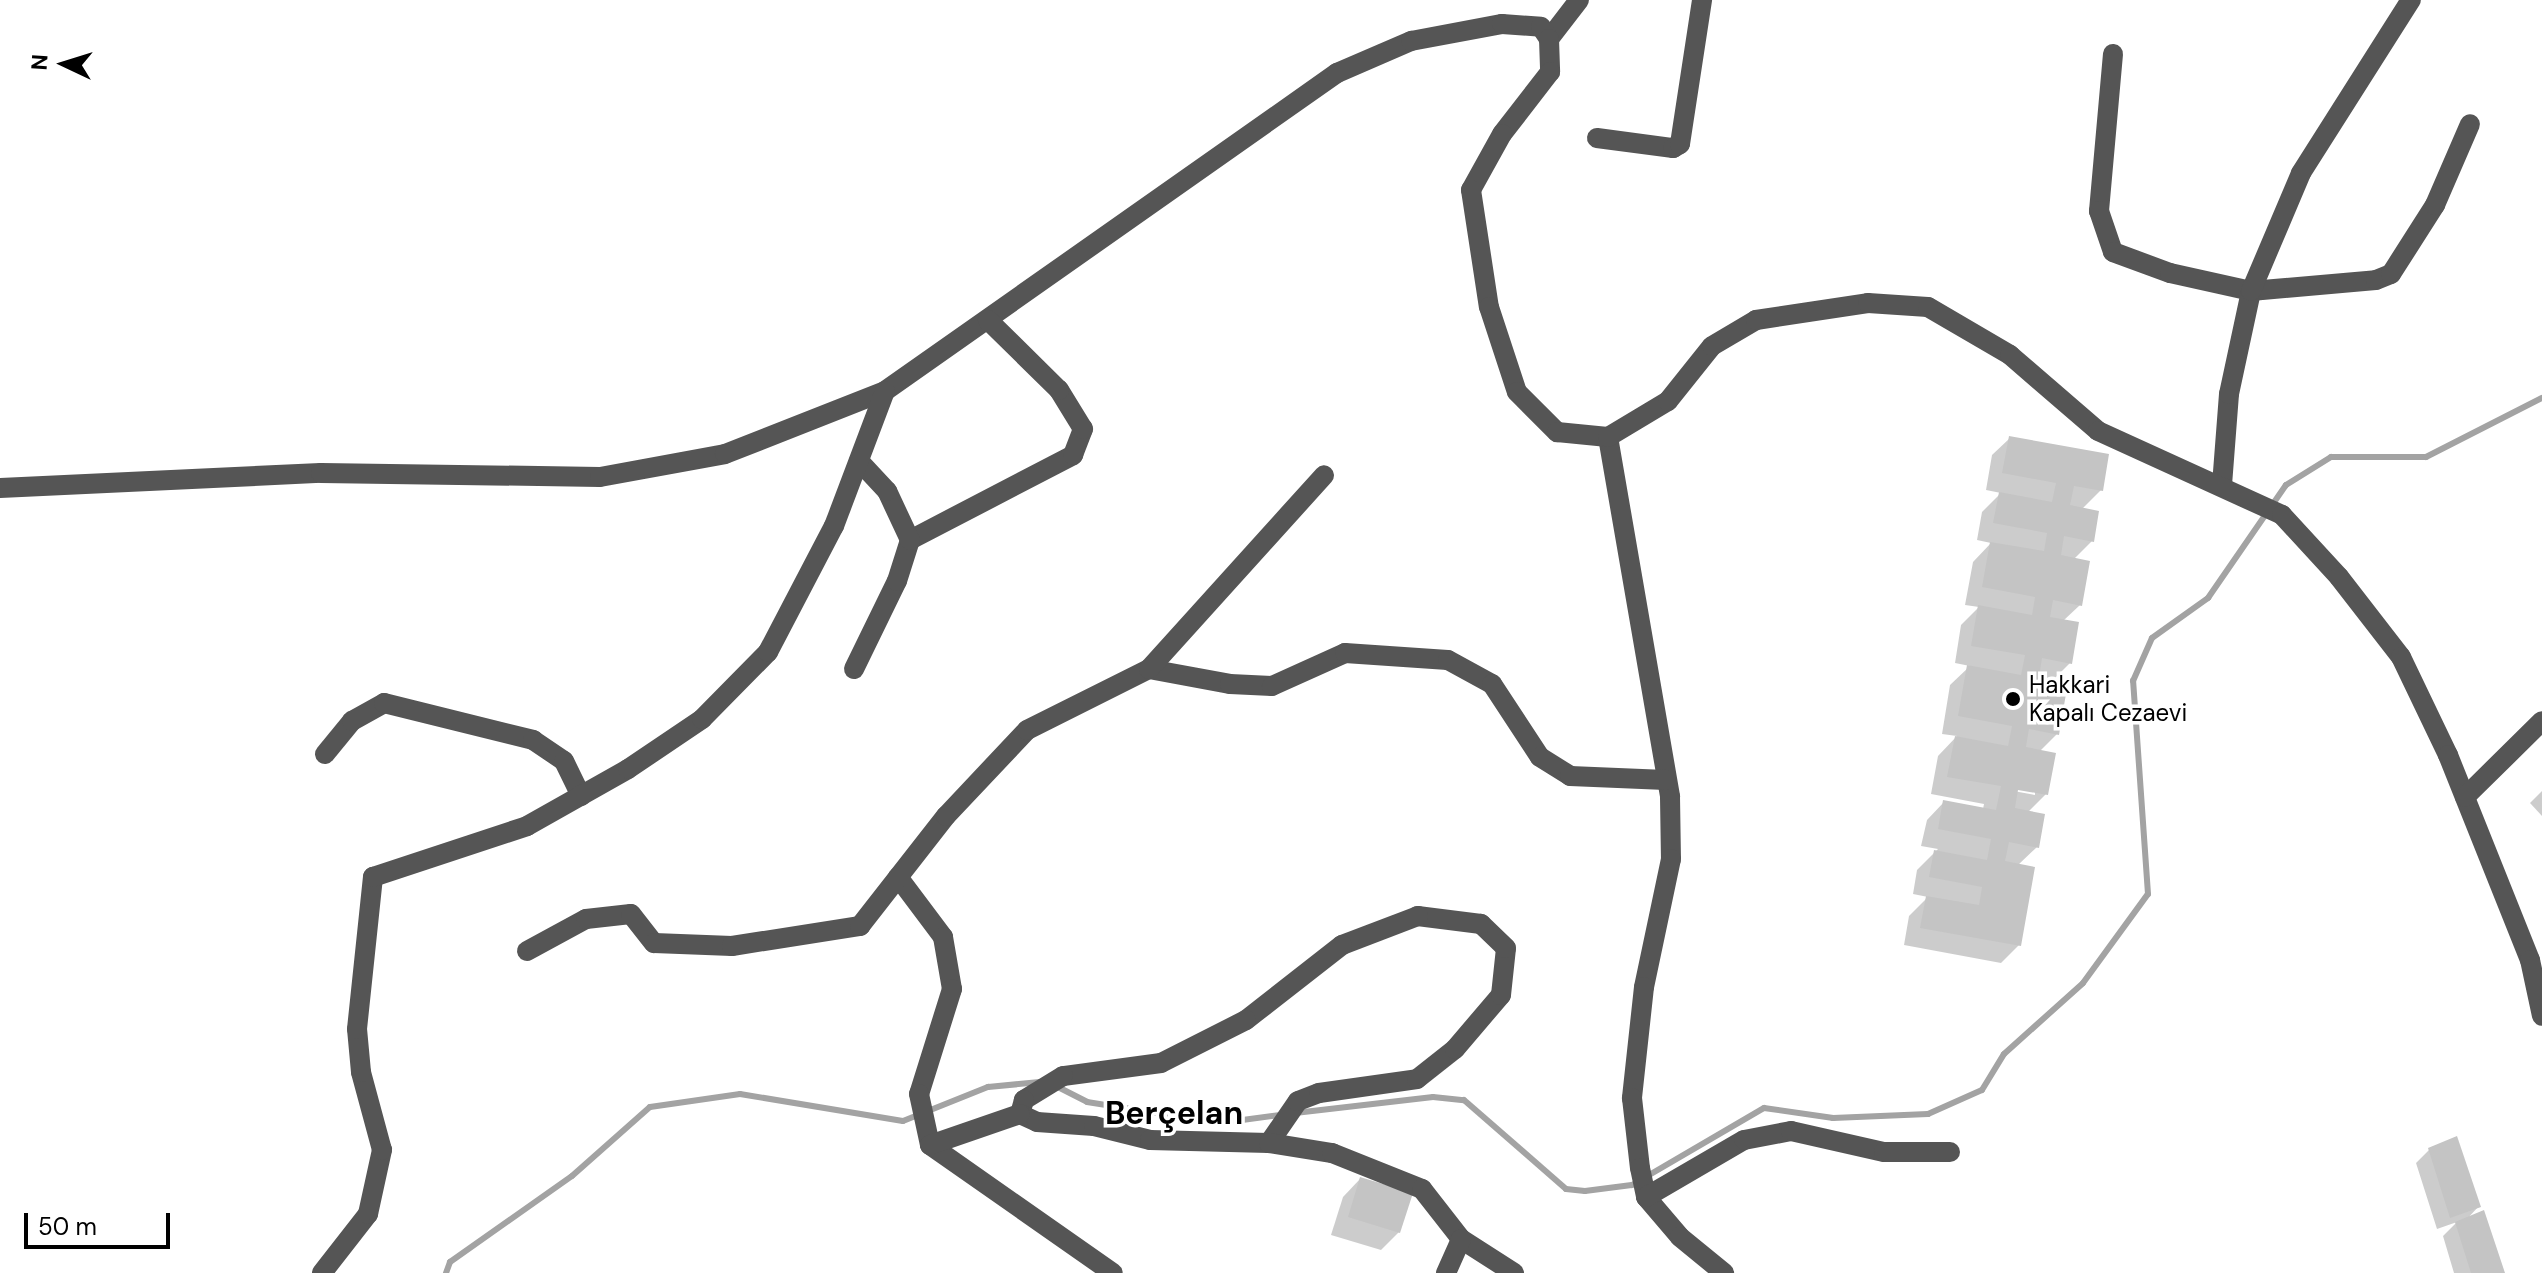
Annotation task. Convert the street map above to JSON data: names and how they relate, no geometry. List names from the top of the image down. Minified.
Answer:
{"districts":["Berçelan"],"places":["Hakkari Kapalı Cezaevi"],"scale_bar":"50 m","north":"left"}
